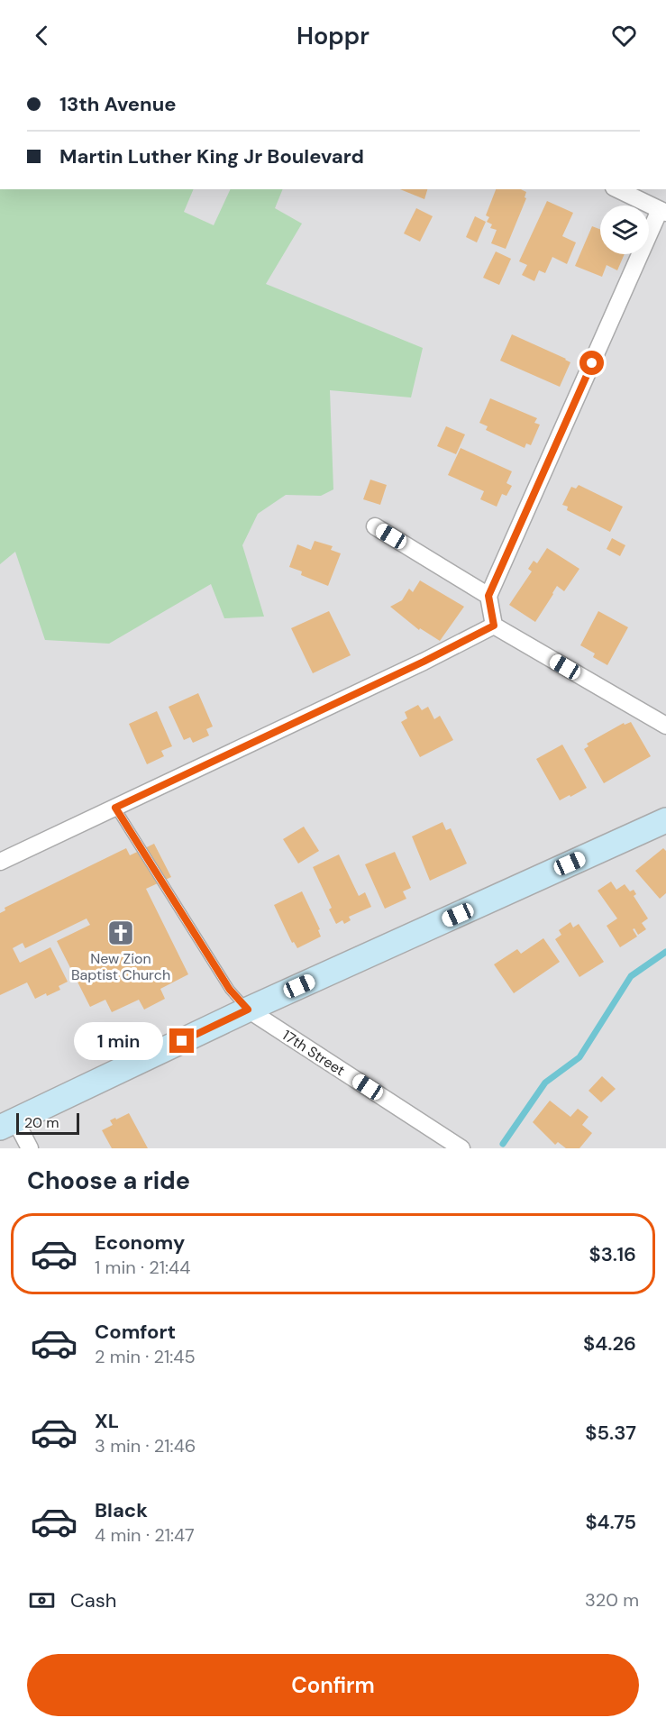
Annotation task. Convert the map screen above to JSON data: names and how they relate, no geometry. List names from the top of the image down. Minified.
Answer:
{"streets":{"street":["17th Street"]},"places":{"church":["New Zion Baptist Church"]},"scale_bar":"20 m","page":{"header":"Hoppr","banner":["13th Avenue","Martin Luther King Jr Boulevard"],"bubble":"1 min","scale":"20 m","heading":"Choose a ride","list":[{"name":"Economy","note":"1 min · 21:44","value":"$3.16"},{"name":"Comfort","note":"2 min · 21:45","value":"$4.26"},{"name":"XL","note":"3 min · 21:46","value":"$5.37"},{"name":"Black","note":"4 min · 21:47","value":"$4.75"}],"pay":["Cash","320 m"],"buttons":"Confirm"}}
